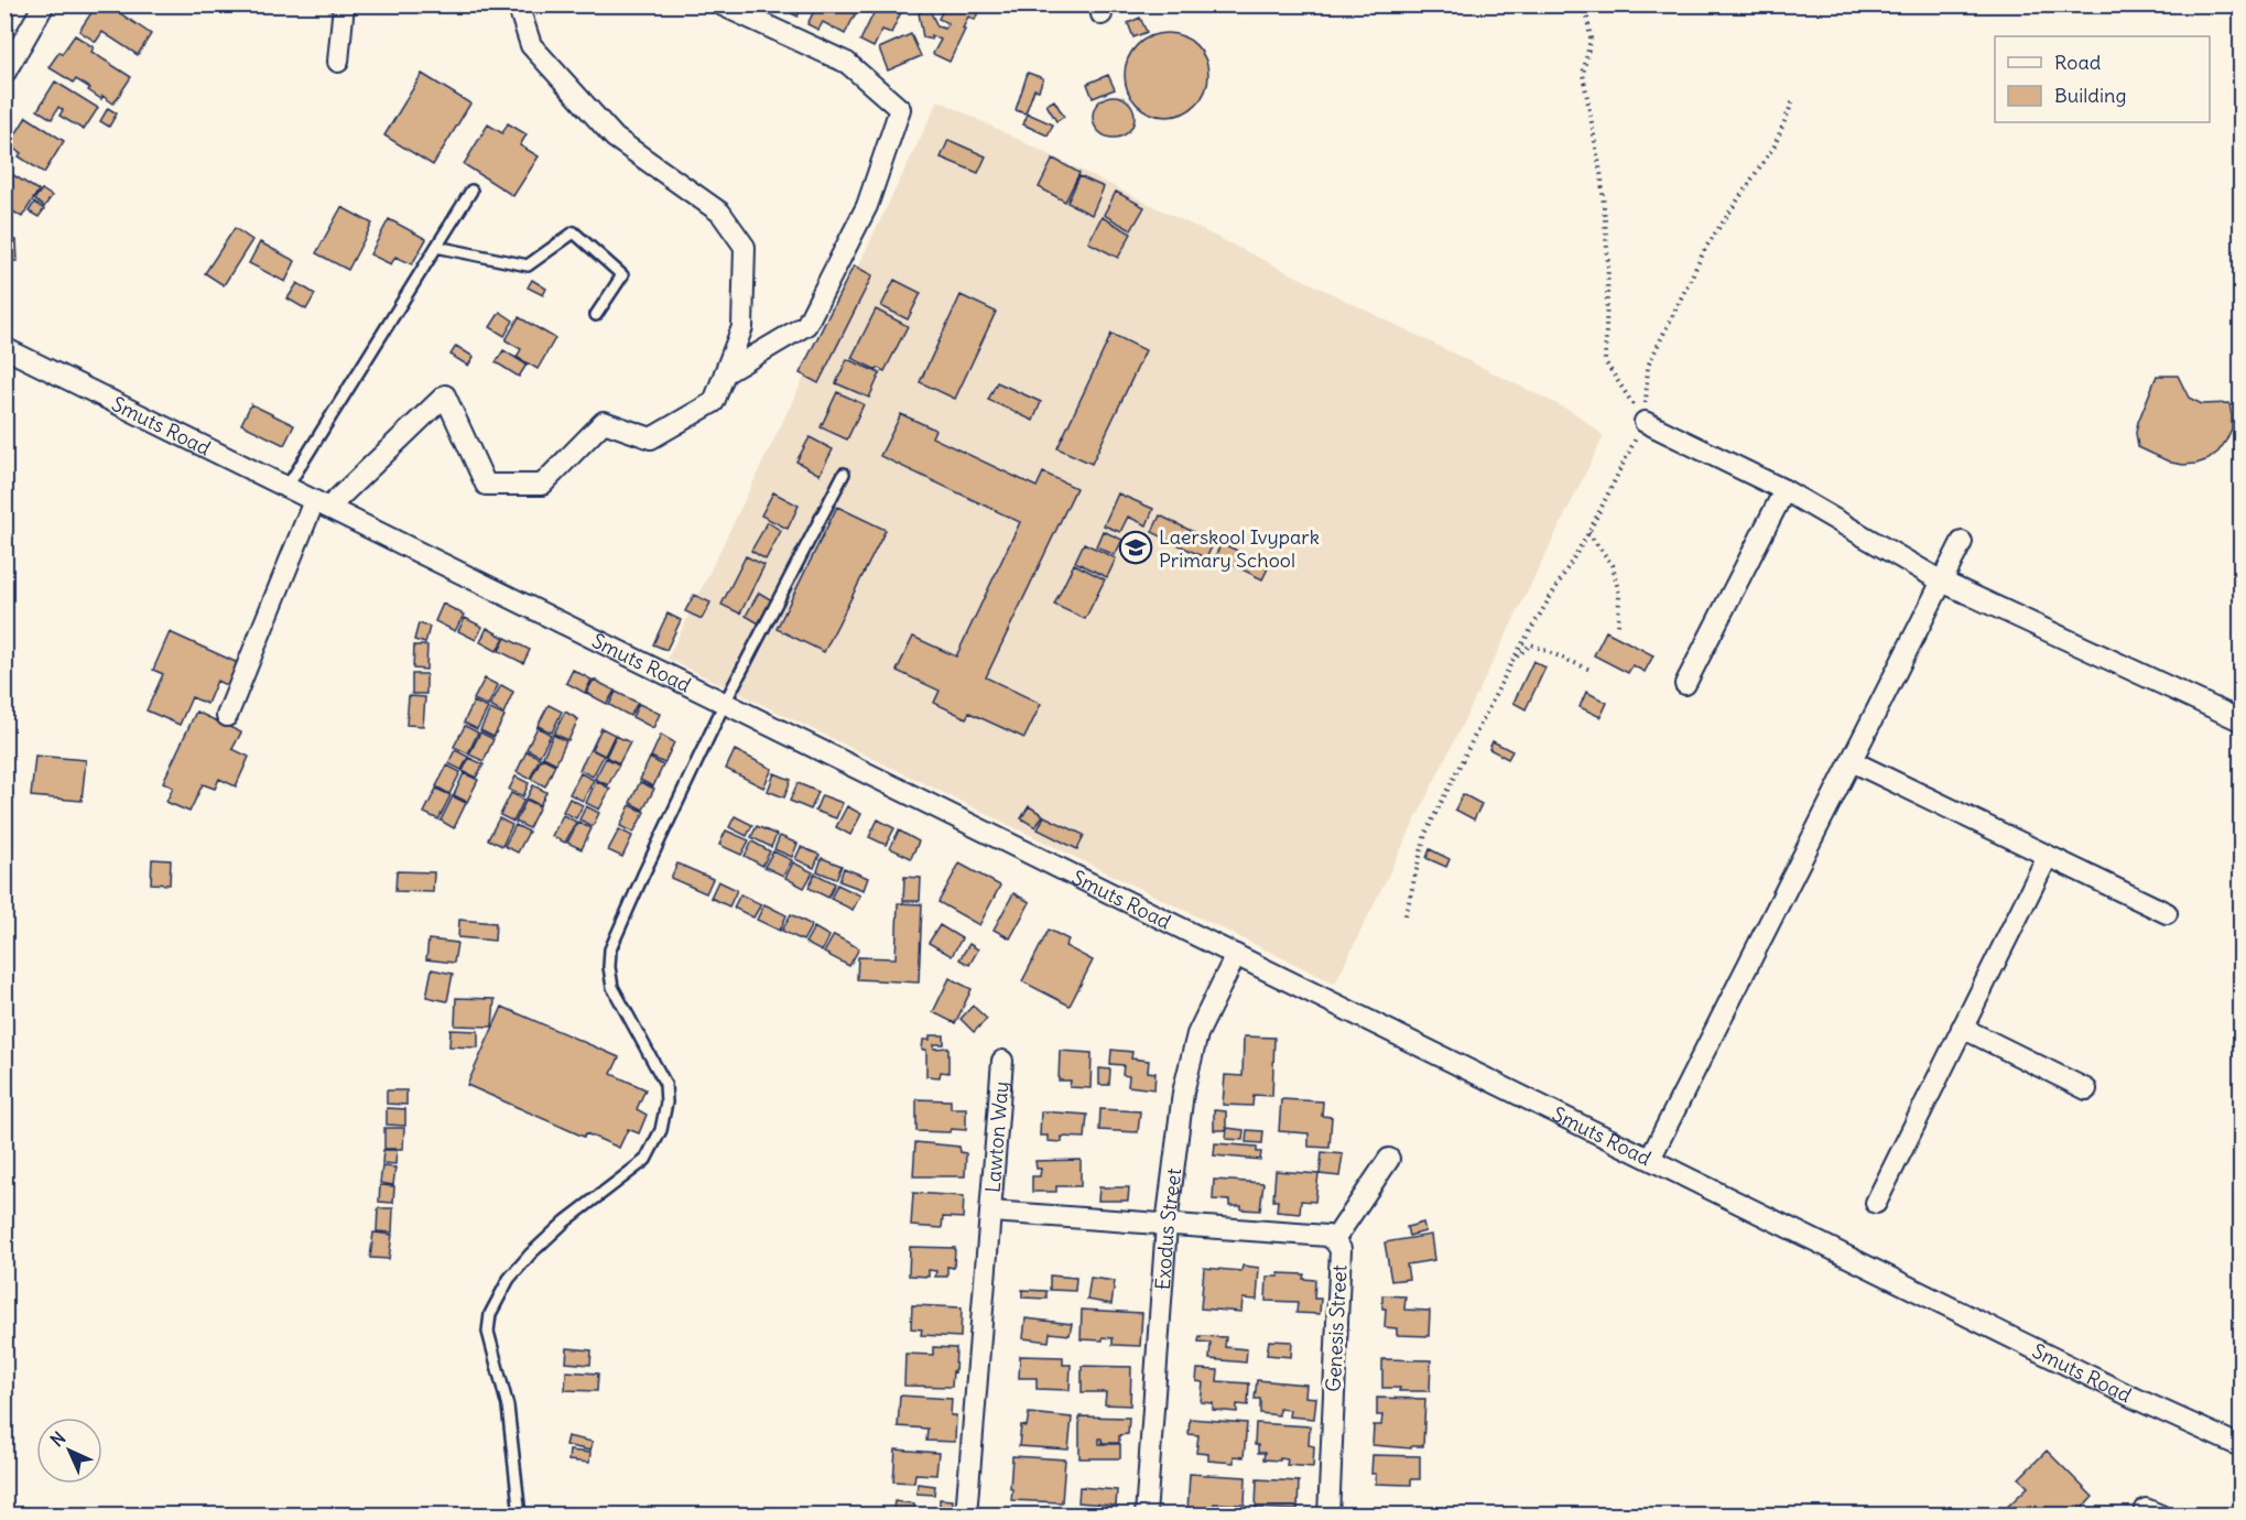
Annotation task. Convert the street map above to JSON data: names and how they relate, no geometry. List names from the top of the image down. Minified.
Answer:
{"streets":{"street":["Smuts Road","Lawton Way","Exodus Street","Genesis Street"]},"crossings":[["Smuts Road","Exodus Street"]],"places":{"school or university":["Laerskool Ivypark Primary School"]},"legend":["Road","Building"],"north":"top left"}
